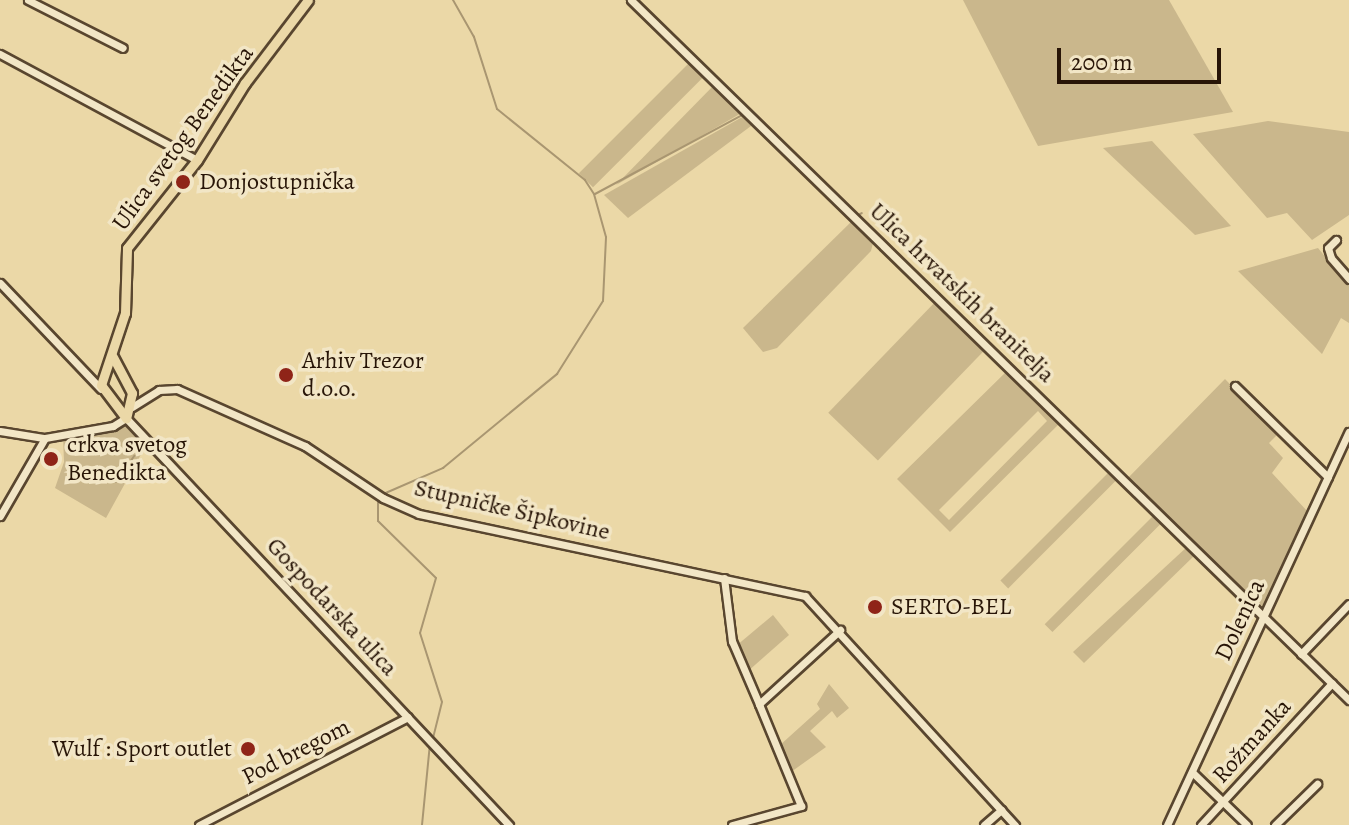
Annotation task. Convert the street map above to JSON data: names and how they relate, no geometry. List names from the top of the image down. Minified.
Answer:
{"streets":{"main road":["Ulica svetog Benedikta"],"street":["Ulica hrvatskih branitelja","Stupničke Šipkovine","Gospodarska ulica","Dolenica","Rožmanka","Pod bregom"]},"crossings":[["Ulica hrvatskih branitelja","Dolenica"],["Gospodarska ulica","Pod bregom"]],"places":["Donjostupnička","Arhiv Trezor d.o.o.","crkva svetog Benedikta","SERTO-BEL","Wulf : Sport outlet"],"scale_bar":"200 m"}
